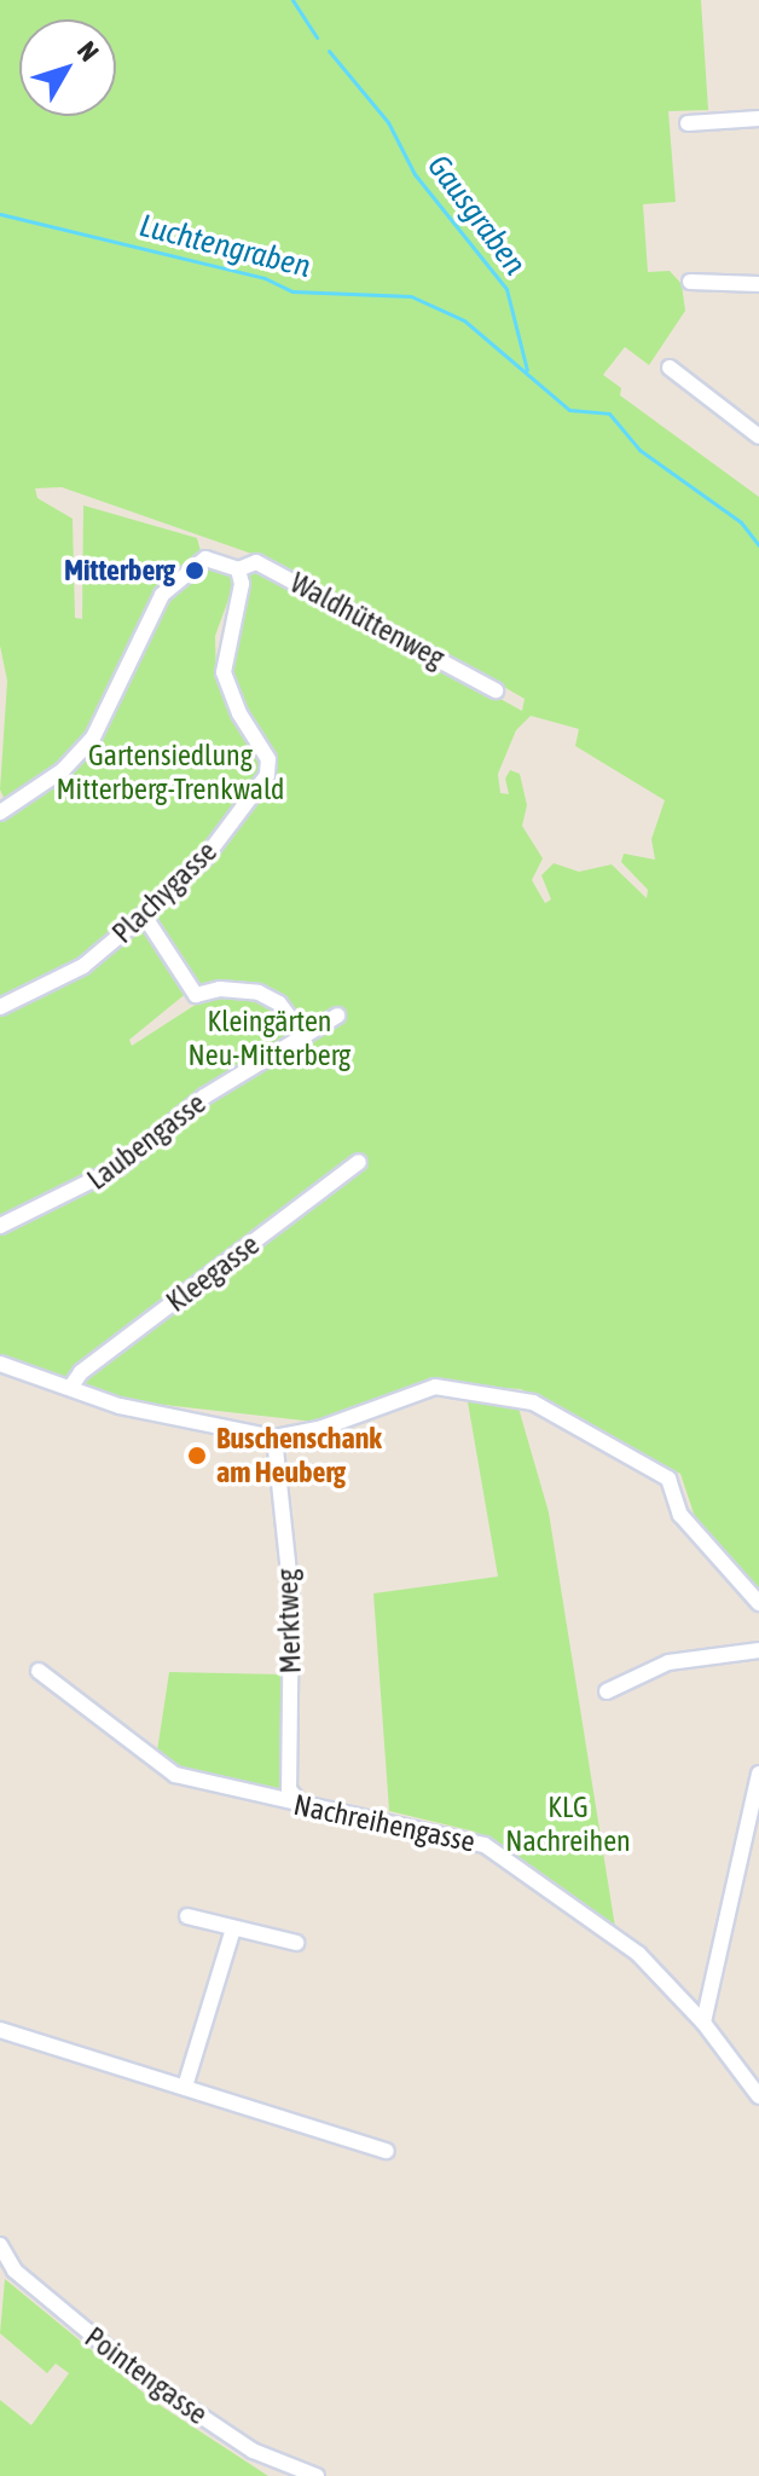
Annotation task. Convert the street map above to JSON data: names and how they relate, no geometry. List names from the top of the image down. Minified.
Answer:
{"streets":{"street":["Waldhüttenweg","Plachygasse","Laubengasse","Kleegasse","Merktweg","Nachreihengasse","Pointengasse"]},"crossings":[["Waldhüttenweg","Plachygasse"],["Merktweg","Nachreihengasse"]],"water":["Gausgraben","Luchtengraben"],"parks":["Gartensiedlung Mitterberg-Trenkwald","Kleingärten Neu-Mitterberg","KLG Nachreihen"],"places":["Mitterberg","Buschenschank am Heuberg"],"north":"top right"}
